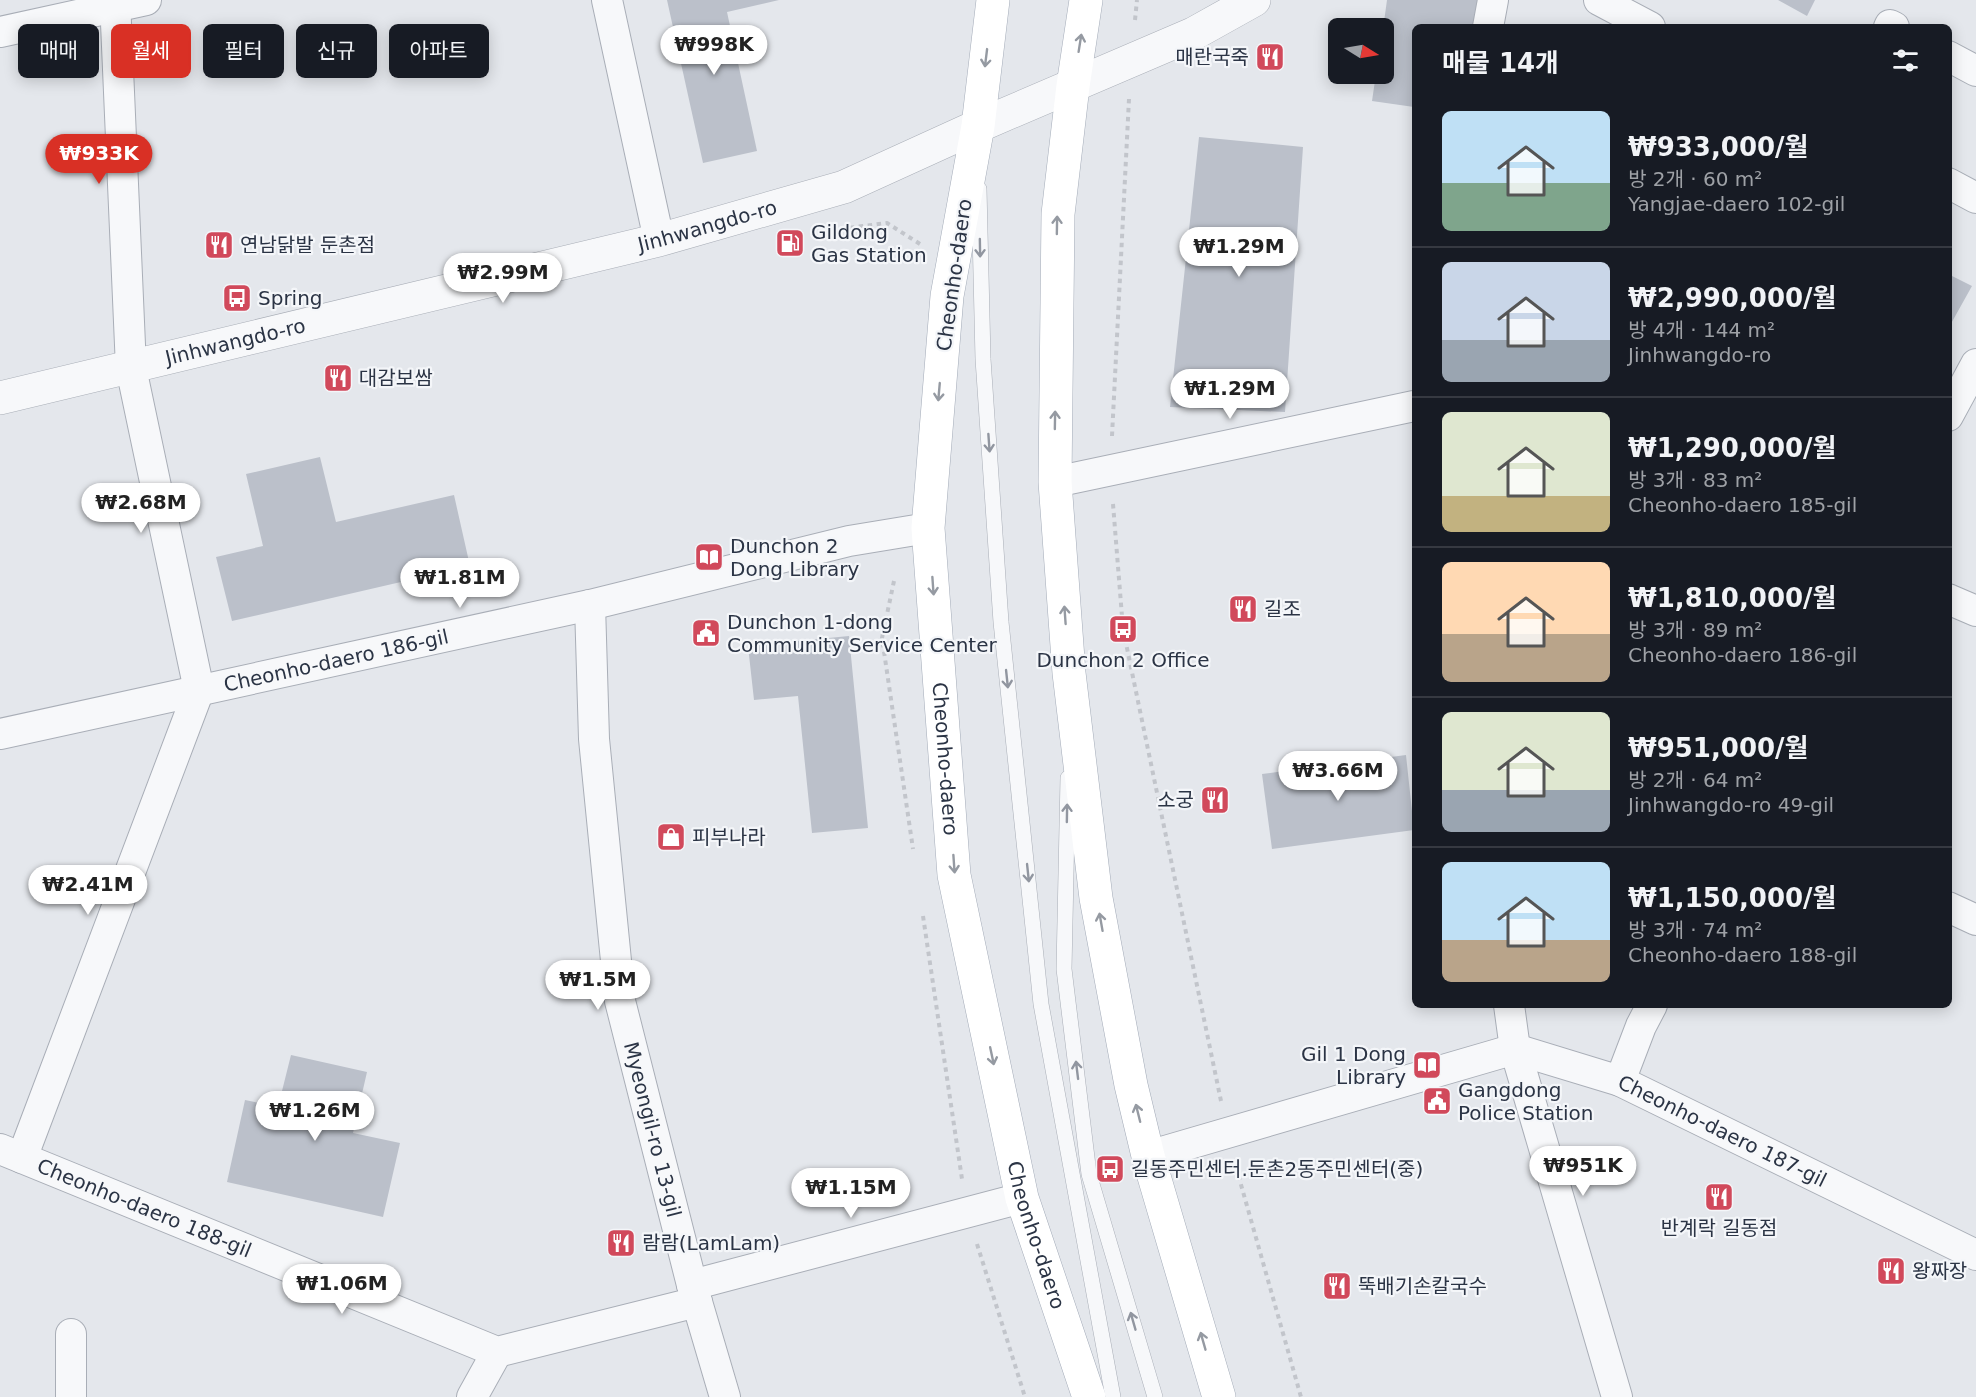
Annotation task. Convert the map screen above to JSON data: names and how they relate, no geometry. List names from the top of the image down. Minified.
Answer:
{"streets":{"main road":["Cheonho-daero"],"street":["Jinhwangdo-ro","Cheonho-daero 186-gil","Myeongil-ro 13-gil","Cheonho-daero 187-gil","Cheonho-daero 188-gil"]},"crossings":[["Jinhwangdo-ro","Cheonho-daero"],["Cheonho-daero","Cheonho-daero 186-gil"],["Cheonho-daero 186-gil","Myeongil-ro 13-gil"],["Cheonho-daero 186-gil","Cheonho-daero 188-gil"]],"places":{"restaurant":["매란국죽","연남닭발 둔촌점","대감보쌈","길조","소궁","반계락 길동점","람람(LamLam)","왕짜장","뚝배기손칼국수"],"fuel station":["Gildong Gas Station"],"bus stop":["Spring","Dunchon 2 Office","길동주민센터.둔촌2동주민센터(중)"],"library":["Dunchon 2 Dong Library","Gil 1 Dong Library"],"public building":["Dunchon 1-dong Community Service Center","Gangdong Police Station"],"shop":["피부나라"]},"north":"right","page":{"chip":["매매","월세","필터","신규","아파트"],"heading":"매물 14개","price":["₩998K","₩933K","₩1.29M","₩2.99M","₩1.29M","₩2.68M","₩1.81M","₩3.66M","₩2.41M","₩1.5M","₩1.26M","₩951K","₩1.15M","₩1.06M"],"list":[{"name":"₩933,000/월","note":"방 2개 · 60 m² · Yangjae-daero 102-gil"},{"name":"₩2,990,000/월","note":"방 4개 · 144 m² · Jinhwangdo-ro"},{"name":"₩1,290,000/월","note":"방 3개 · 83 m² · Cheonho-daero 185-gil"},{"name":"₩1,810,000/월","note":"방 3개 · 89 m² · Cheonho-daero 186-gil"},{"name":"₩951,000/월","note":"방 2개 · 64 m² · Jinhwangdo-ro 49-gil"},{"name":"₩1,150,000/월","note":"방 3개 · 74 m² · Cheonho-daero 188-gil"}]}}
